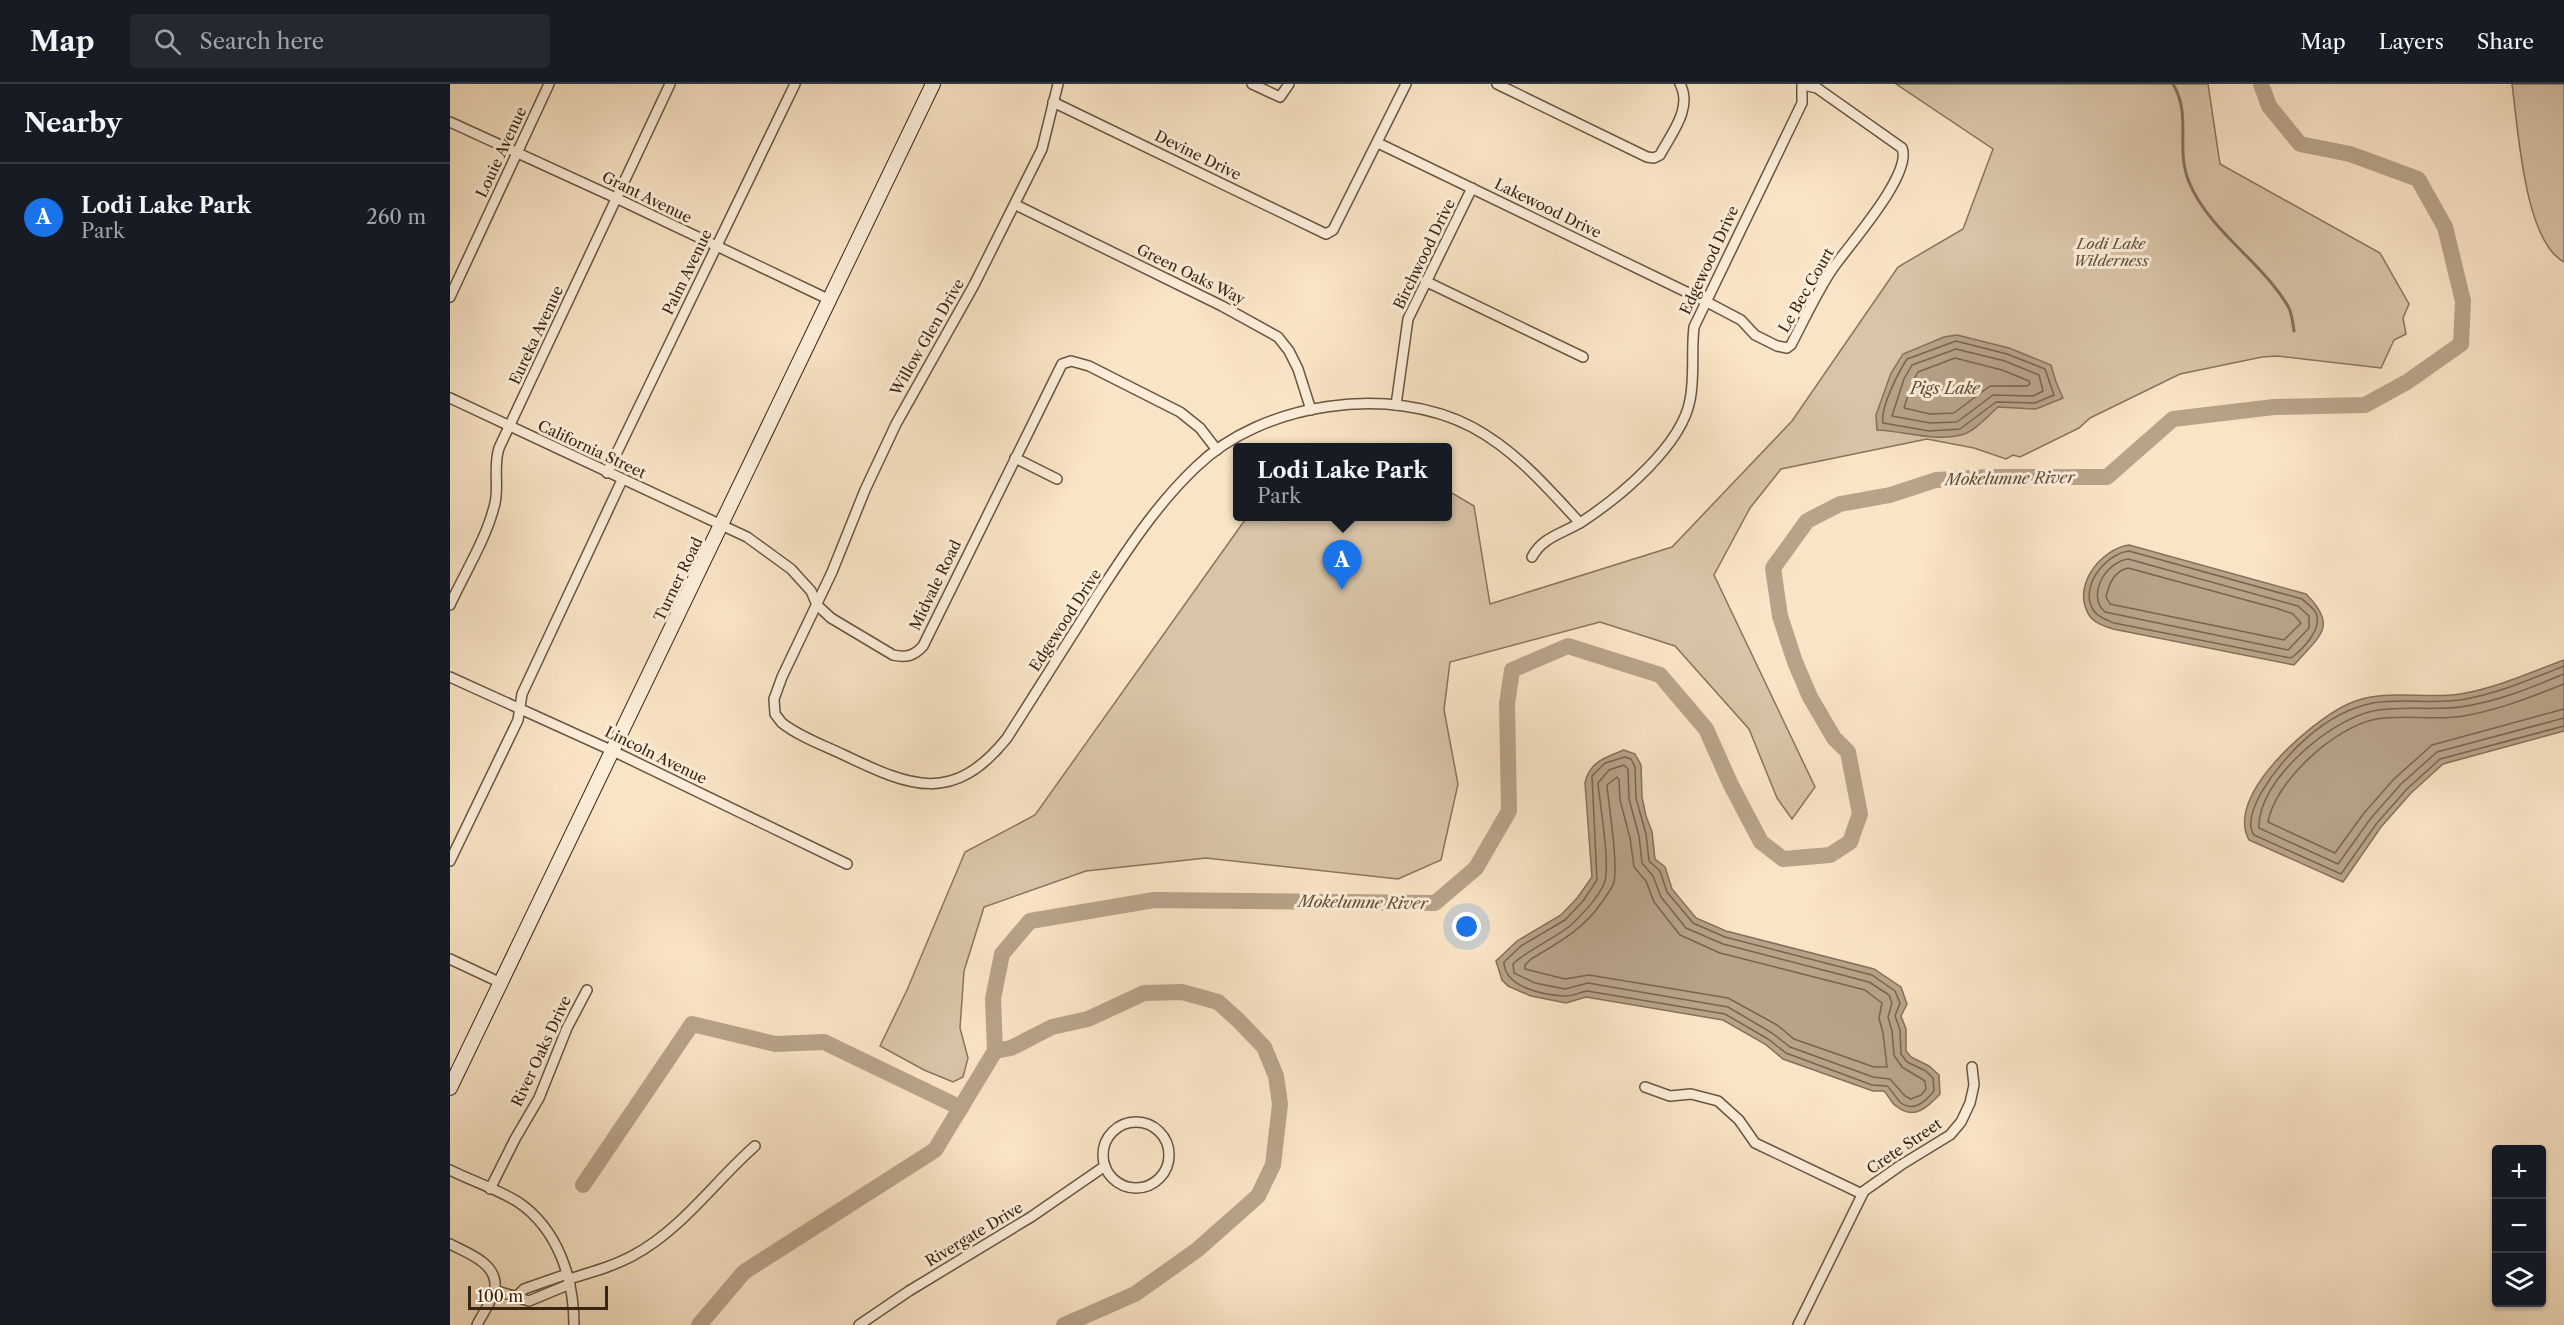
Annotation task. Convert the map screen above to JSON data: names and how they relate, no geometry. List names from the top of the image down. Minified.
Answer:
{"streets":{"main road":["Turner Road"],"street":["Louie Avenue","Devine Drive","Grant Avenue","Lakewood Drive","Birchwood Drive","Edgewood Drive","Palm Avenue","Green Oaks Way","Le Bec Court","Eureka Avenue","Willow Glen Drive","California Street","Midvale Road","Lincoln Avenue","River Oaks Drive","Crete Street","Rivergate Drive"]},"crossings":[["Louie Avenue","Grant Avenue"],["Devine Drive","Lakewood Drive"],["Devine Drive","Willow Glen Drive"],["Grant Avenue","Palm Avenue"],["Grant Avenue","Eureka Avenue"],["Grant Avenue","Turner Road"],["Lakewood Drive","Birchwood Drive"],["Lakewood Drive","Edgewood Drive"],["Lakewood Drive","Le Bec Court"],["Birchwood Drive","Edgewood Drive"],["Edgewood Drive","Green Oaks Way"],["Edgewood Drive","Le Bec Court"],["Edgewood Drive","Willow Glen Drive"],["Edgewood Drive","Midvale Road"],["Palm Avenue","California Street"],["Green Oaks Way","Willow Glen Drive"],["Eureka Avenue","California Street"],["Willow Glen Drive","Midvale Road"],["California Street","Turner Road"],["Turner Road","Lincoln Avenue"]],"water":["Pigs Lake","Mokelumne River"],"parks":["Lodi Lake Wilderness"],"scale_bar":"100 m","page":{"header":"Map","search":"Search here","nav":["Map","Layers","Share"],"heading":"Nearby","list":[{"mark":"A","name":"Lodi Lake Park","note":"Park","value":"260 m"}],"popup":["Lodi Lake Park","Park"],"pins":"A","map_buttons":["+","−"],"scale":"100 m"}}
